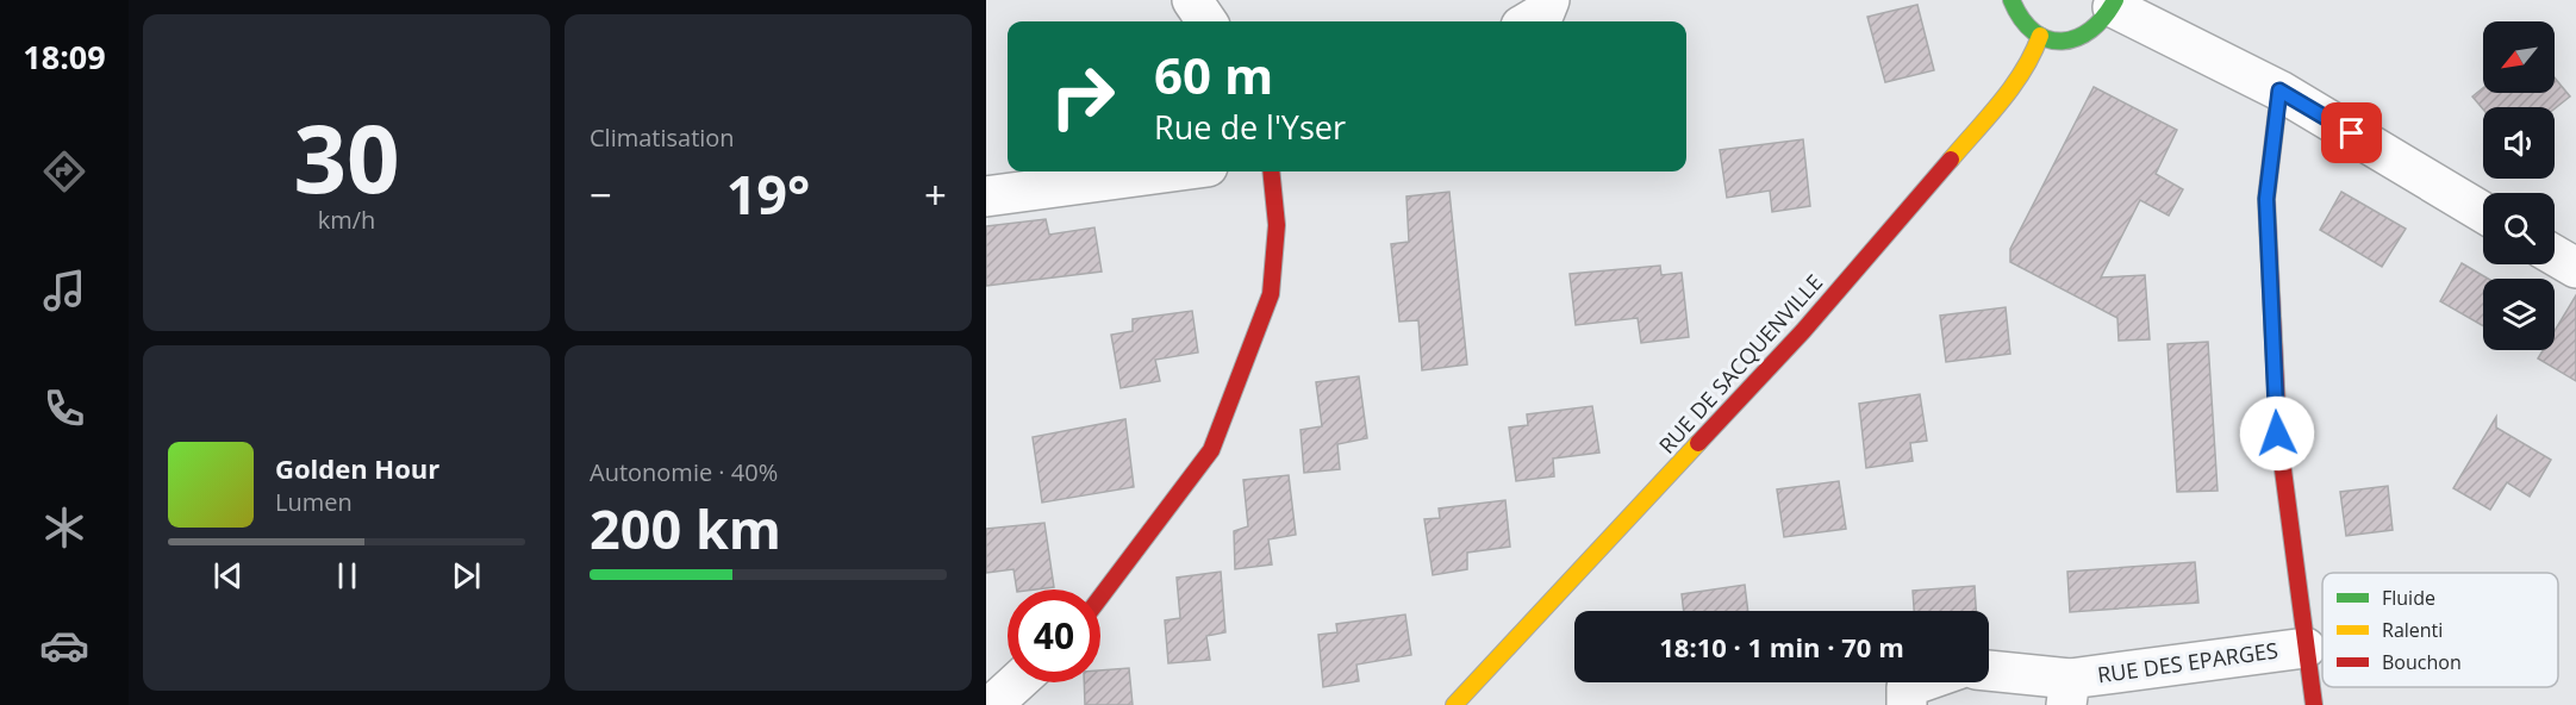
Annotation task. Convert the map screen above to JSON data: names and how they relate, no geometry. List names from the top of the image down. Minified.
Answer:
{"streets":{"street":["RUE DE SACQUENVILLE","RUE DES EPARGES"]},"legend":["Fluide","Ralenti","Bouchon"],"north":"bottom left","page":{"tabs":"18:09","tile":[["30","km/h"],"Climatisation",["Autonomie · 40%","200 km"]],"turn":["60 m","Rue de l'Yser"],"heat":["−","19°","+"],"song":["Golden Hour","Lumen"],"limit":"40","trip":"18:10 · 1 min · 70 m"}}
